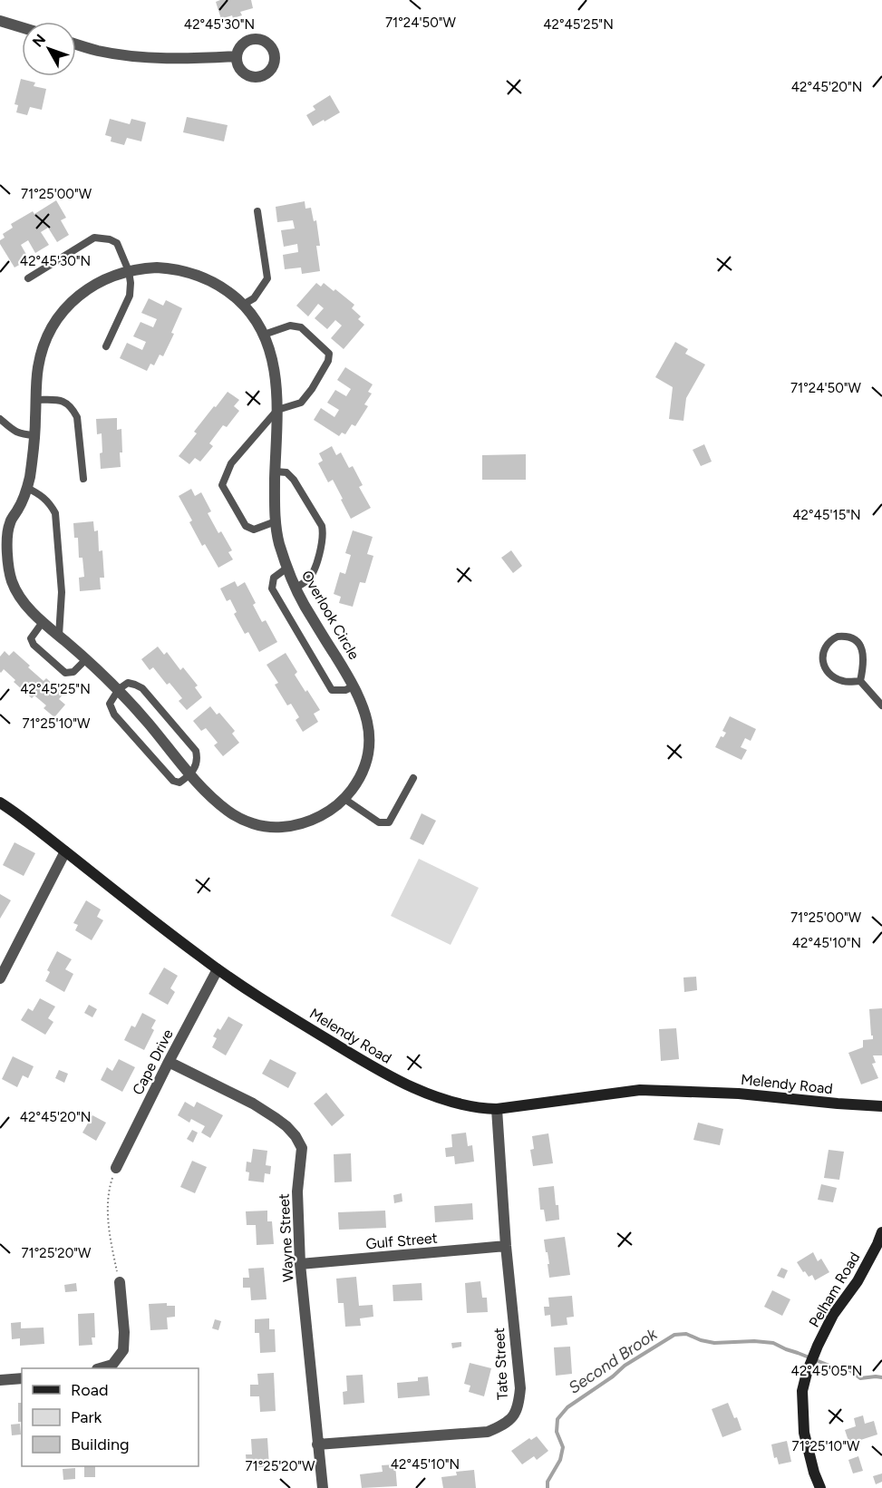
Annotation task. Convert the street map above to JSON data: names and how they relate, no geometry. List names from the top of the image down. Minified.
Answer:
{"streets":{"street":["Overlook Circle","Melendy Road","Cape Drive","Wayne Street","Gulf Street","Pelham Road","Tate Street"]},"crossings":[["Melendy Road","Cape Drive"],["Melendy Road","Tate Street"],["Cape Drive","Wayne Street"],["Wayne Street","Gulf Street"],["Wayne Street","Tate Street"],["Gulf Street","Tate Street"]],"water":["Second Brook"],"legend":["Road","Park","Building"],"north":"top left","coordinates":["71°24'50\"W","42°45'30\"N","42°45'25\"N","42°45'20\"N","71°25'00\"W","42°45'15\"N","71°25'10\"W","42°45'10\"N","71°25'20\"W","42°45'05\"N"]}
